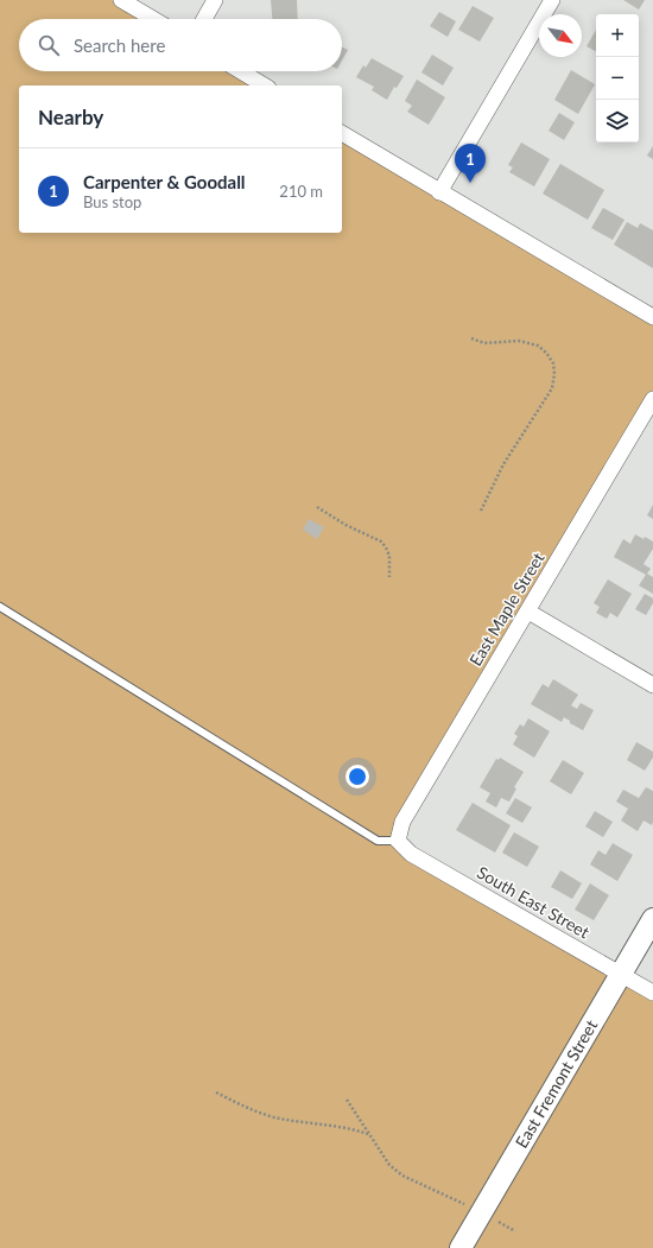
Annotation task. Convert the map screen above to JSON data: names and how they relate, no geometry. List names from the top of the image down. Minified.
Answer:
{"streets":{"street":["East Maple Street","South East Street","East Fremont Street"]},"crossings":[["East Maple Street","South East Street"],["South East Street","East Fremont Street"]],"north":"bottom right","page":{"map_buttons":["+","−"],"search":"Search here","heading":"Nearby","pins":"1","list":[{"mark":"1","name":"Carpenter & Goodall","note":"Bus stop","value":"210 m"}]}}
